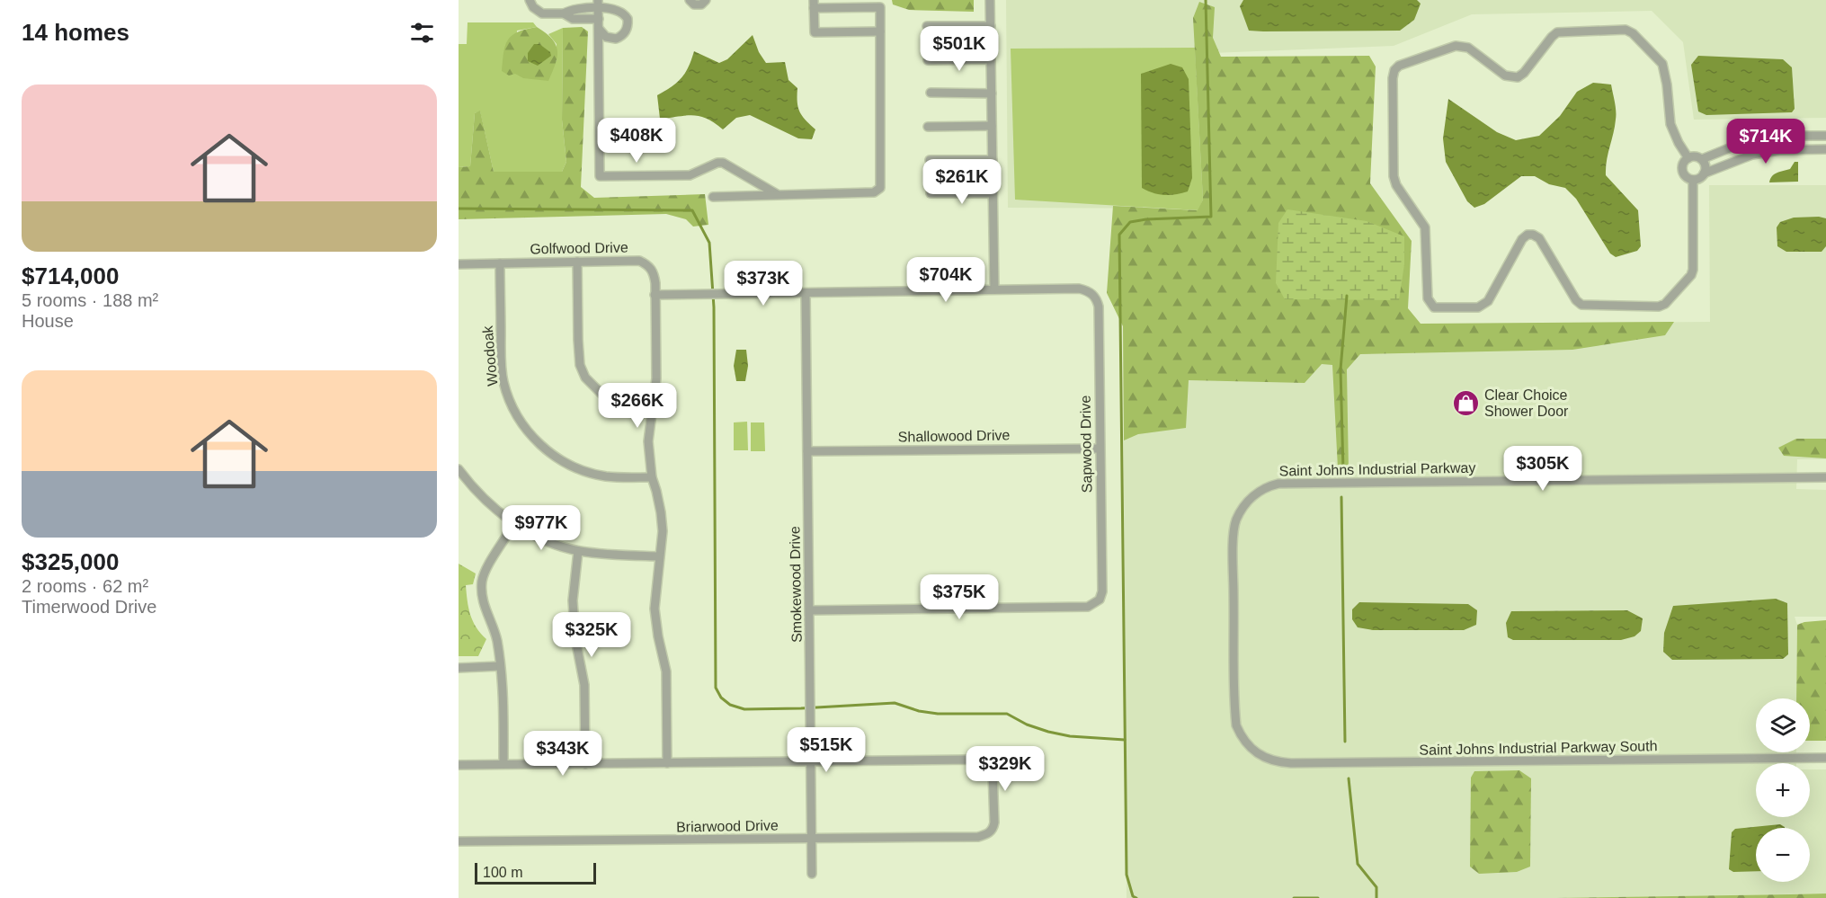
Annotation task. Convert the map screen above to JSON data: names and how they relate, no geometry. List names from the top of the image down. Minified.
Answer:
{"streets":{"street":["Golfwood Drive","Woodoak","Shallowood Drive","Sapwood Drive","Saint Johns Industrial Parkway","Smokewood Drive","Saint Johns Industrial Parkway South","Briarwood Drive"]},"crossings":[["Golfwood Drive","Woodoak"],["Shallowood Drive","Sapwood Drive"],["Shallowood Drive","Smokewood Drive"],["Sapwood Drive","Smokewood Drive"],["Saint Johns Industrial Parkway","Saint Johns Industrial Parkway South"],["Smokewood Drive","Briarwood Drive"]],"places":{"shop":["Clear Choice Shower Door"]},"scale_bar":"100 m","page":{"heading":"14 homes","price":["$501K","$408K","$714K","$261K","$704K","$373K","$266K","$305K","$977K","$375K","$325K","$515K","$343K","$329K"],"list":[{"name":"$714,000","note":"5 rooms · 188 m² · House"},{"name":"$325,000","note":"2 rooms · 62 m² · Timerwood Drive"}],"map_buttons":["+","−"],"scale":"100 m"}}
